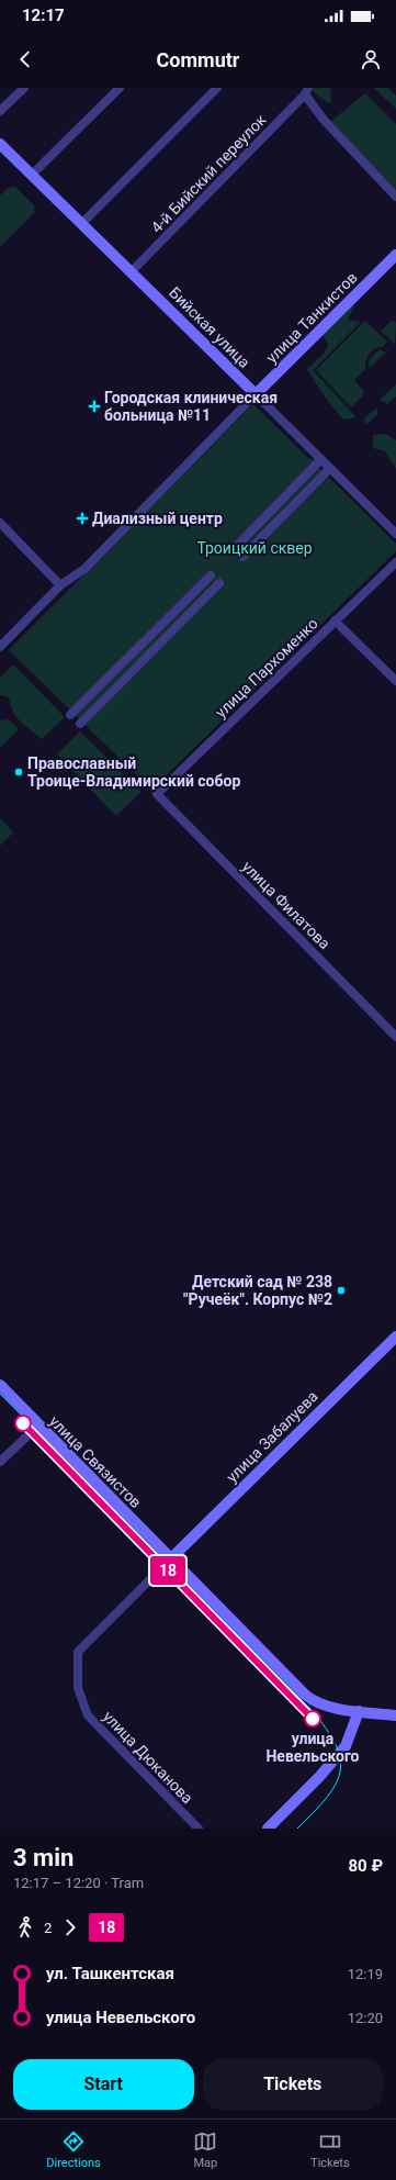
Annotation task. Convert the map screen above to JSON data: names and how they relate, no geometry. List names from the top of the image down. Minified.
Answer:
{"streets":{"street":["4-й Бийский переулок","улица Танкистов","Бийская улица","улица Пархоменко","улица Филатова","улица Забалуева","улица Связистов","улица Дюканова"]},"crossings":[["4-й Бийский переулок","Бийская улица"],["улица Танкистов","Бийская улица"],["улица Пархоменко","улица Филатова"],["улица Забалуева","улица Связистов"],["улица Забалуева","улица Дюканова"],["улица Связистов","улица Дюканова"]],"parks":["Троицкий сквер"],"places":{"health":["Городская клиническая больница №11","Диализный центр"],"other":["Православный Троице-Владимирский собор","Детский сад № 238 \"Ручеёк\". Корпус №2","улица Невельского"]},"lines":["tram line 18"],"page":{"status":"12:17","header":"Commutr","on_map":"18","heading":["3 min","12:17 – 12:20 · Tram","80 ₽"],"legs":["2","18"],"list":[{"name":"ул. Ташкентская","value":"12:19"},{"name":"улица Невельского","value":"12:20"}],"buttons":["Start","Tickets"],"tabs":["Directions","Map","Tickets"]}}
